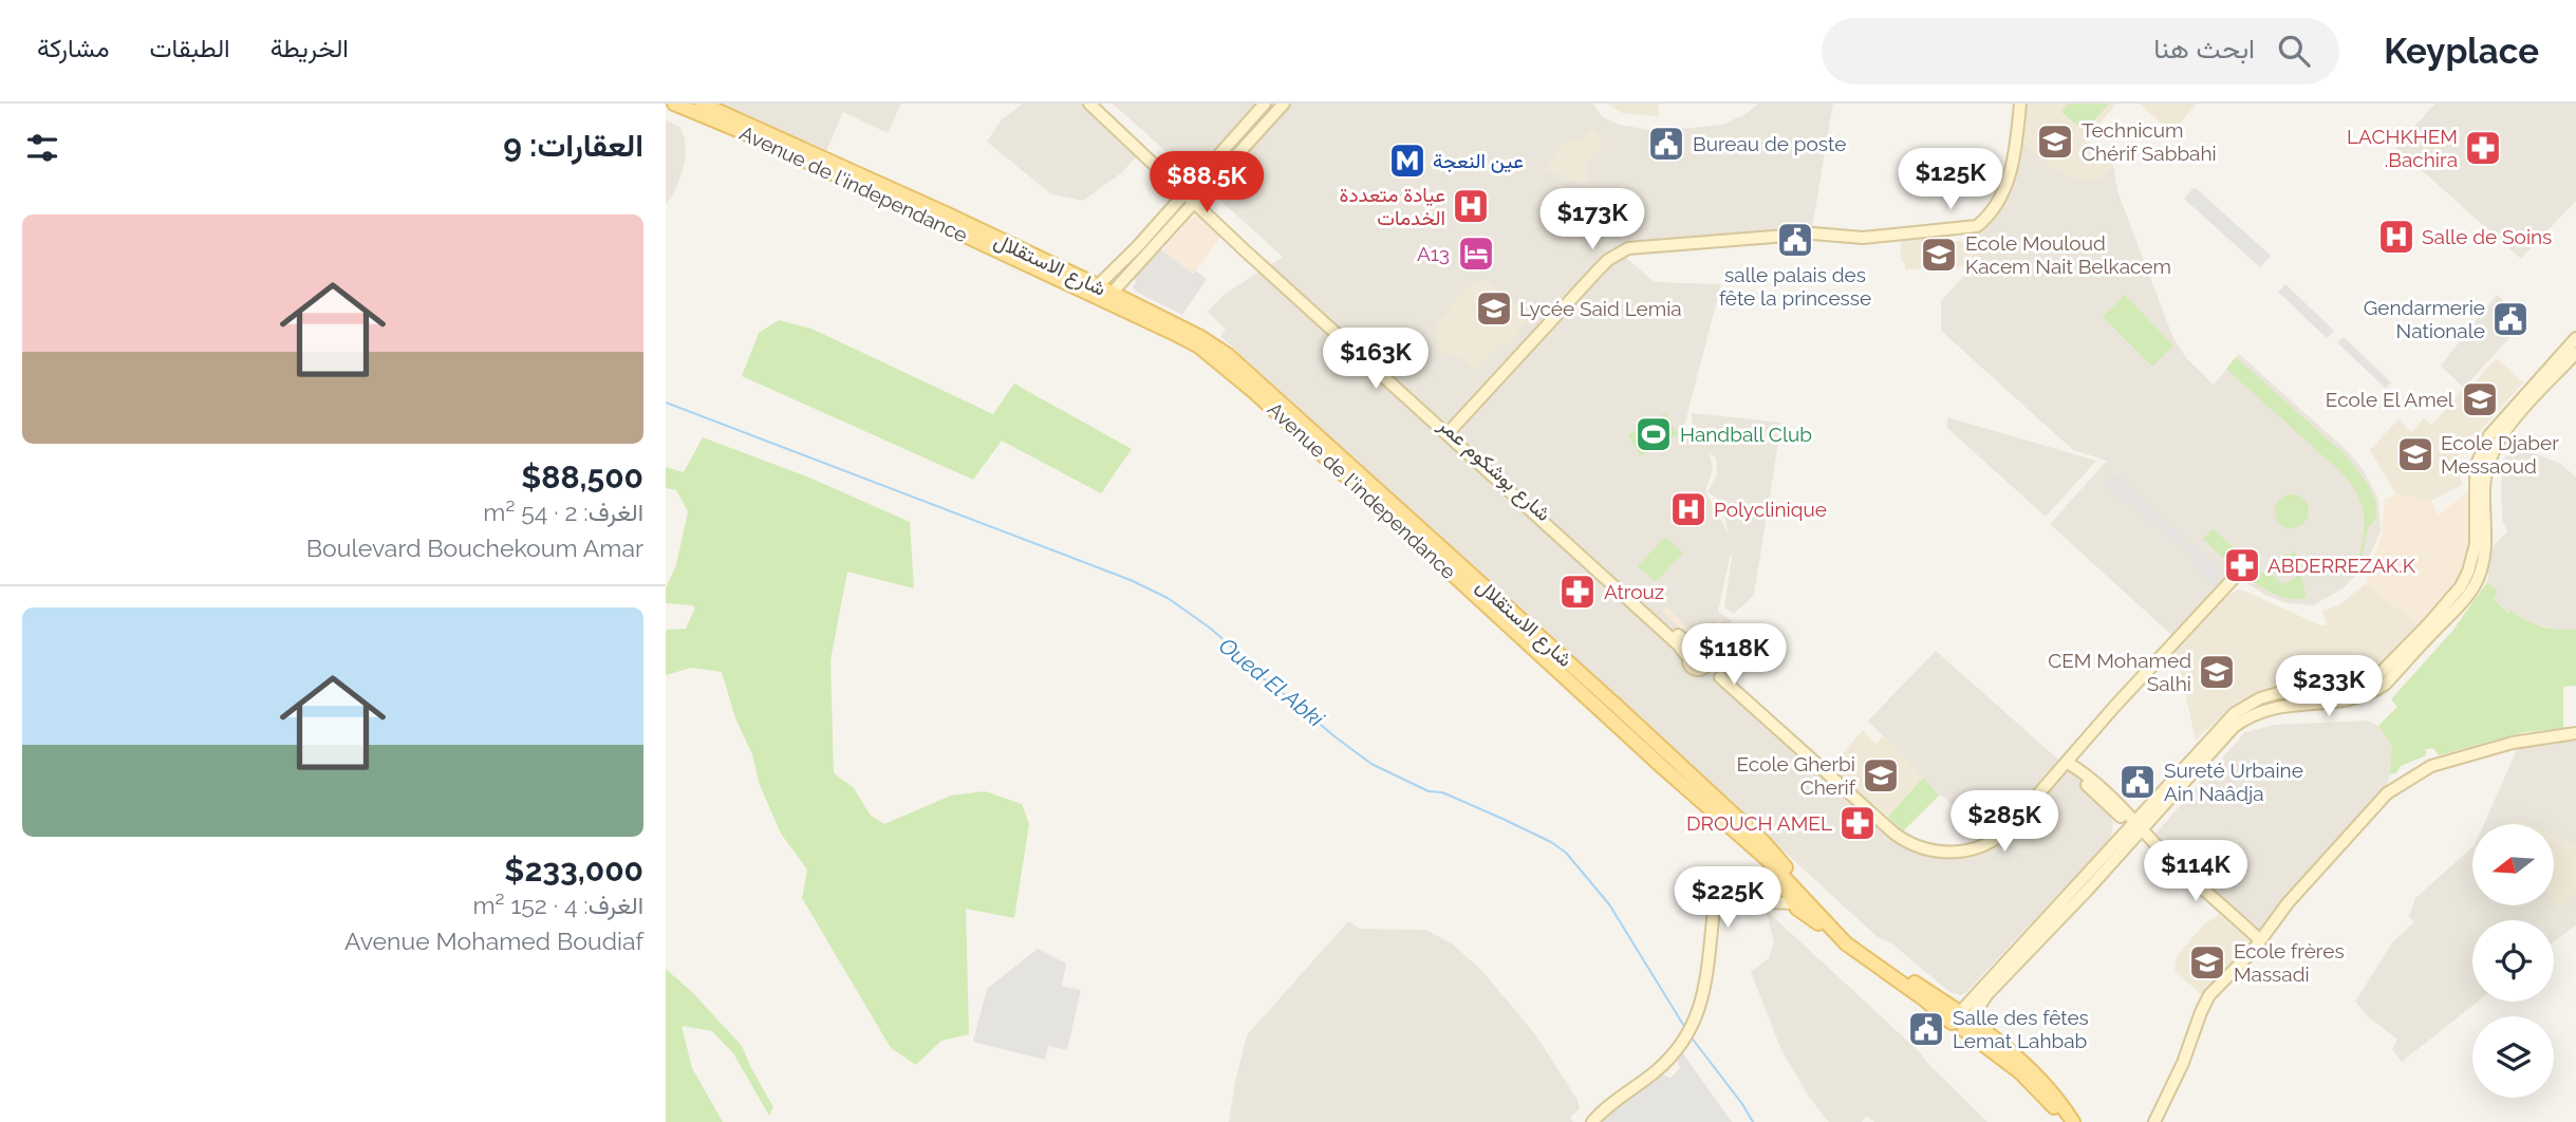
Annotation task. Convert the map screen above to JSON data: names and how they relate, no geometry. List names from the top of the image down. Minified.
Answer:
{"streets":{"main road":["Avenue de l'independance","شارع الاستقلال"],"street":["شارع بوشكوم عمر"]},"crossings":[["Avenue de l'independance","شارع الاستقلال"]],"water":["Oued El Abki"],"places":{"school or university":["Technicum Chérif Sabbahi","Ecole Mouloud Kacem Nait Belkacem","Lycée Said Lemia","Ecole El Amel","Ecole Djaber Messaoud","CEM Mohamed Salhi","Ecole Gherbi Cherif","Ecole frères Massadi"],"public building":["Bureau de poste","salle palais des fête la princesse","Gendarmerie Nationale","Sureté Urbaine Ain Naâdja","Salle des fêtes Lemat Lahbab"],"pharmacy":["LACHKHEM .Bachira","ABDERREZAK.K","Atrouz","DROUCH AMEL"],"metro station":["عين النعجة"],"hospital":["عيادة متعددة الخدمات","Salle de Soins","Polyclinique"],"hotel":["A13"],"sports":["Handball Club"]},"north":"left","page":{"header":"Keyplace","search":"ابحث هنا","nav":["الخريطة","الطبقات","مشاركة"],"heading":"العقارات: 9","price":["$125K","$88.5K","$173K","$163K","$118K","$233K","$285K","$114K","$225K"],"list":[{"name":"$88,500","note":"الغرف: 2 · 54 m² · Boulevard Bouchekoum Amar"},{"name":"$233,000","note":"الغرف: 4 · 152 m² · Avenue Mohamed Boudiaf"}]}}
